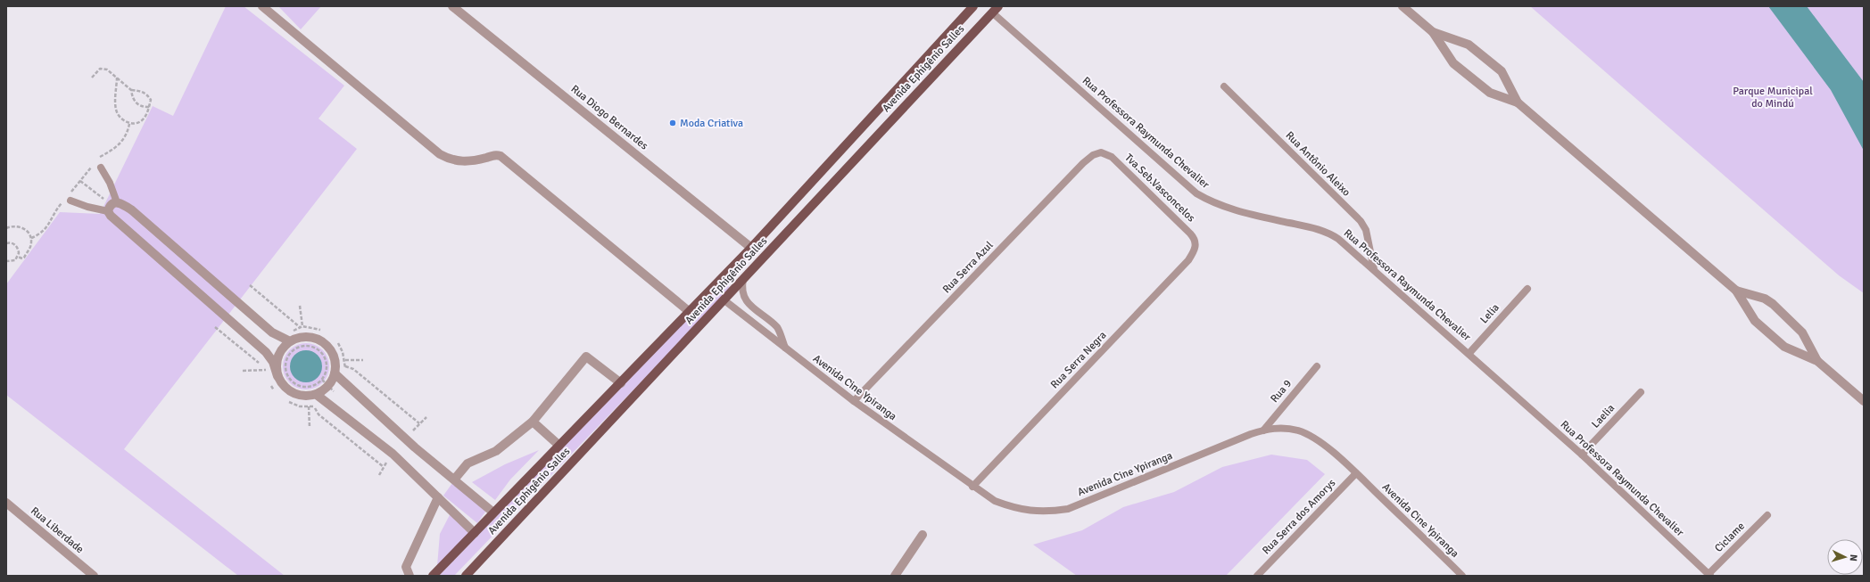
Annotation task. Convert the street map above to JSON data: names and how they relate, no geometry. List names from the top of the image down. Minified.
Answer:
{"streets":{"main road":["Avenida Ephigênio Salles"],"street":["Rua Diogo Bernardes","Rua Liberdade"],"lane":["Rua Professora Raymunda Chevalier","Rua Antônio Aleixo","Tva.Seb.Vasconcelos","Rua Serra Azul","Lelia","Rua Serra Negra","Avenida Cine Ypiranga","Rua 9","Laelia","Rua Serra dos Amorys","Ciclame"]},"crossings":[["Avenida Ephigênio Salles","Rua Diogo Bernardes"],["Avenida Ephigênio Salles","Rua Professora Raymunda Chevalier"],["Avenida Ephigênio Salles","Avenida Cine Ypiranga"],["Rua Professora Raymunda Chevalier","Rua Antônio Aleixo"],["Rua Professora Raymunda Chevalier","Lelia"],["Rua Professora Raymunda Chevalier","Laelia"],["Rua Professora Raymunda Chevalier","Ciclame"],["Tva.Seb.Vasconcelos","Rua Serra Azul"],["Tva.Seb.Vasconcelos","Rua Serra Negra"],["Rua Serra Azul","Avenida Cine Ypiranga"],["Rua Serra Negra","Avenida Cine Ypiranga"],["Avenida Cine Ypiranga","Rua 9"],["Avenida Cine Ypiranga","Rua Serra dos Amorys"]],"parks":["Parque Municipal do Mindú"],"places":["Moda Criativa"],"north":"right"}
